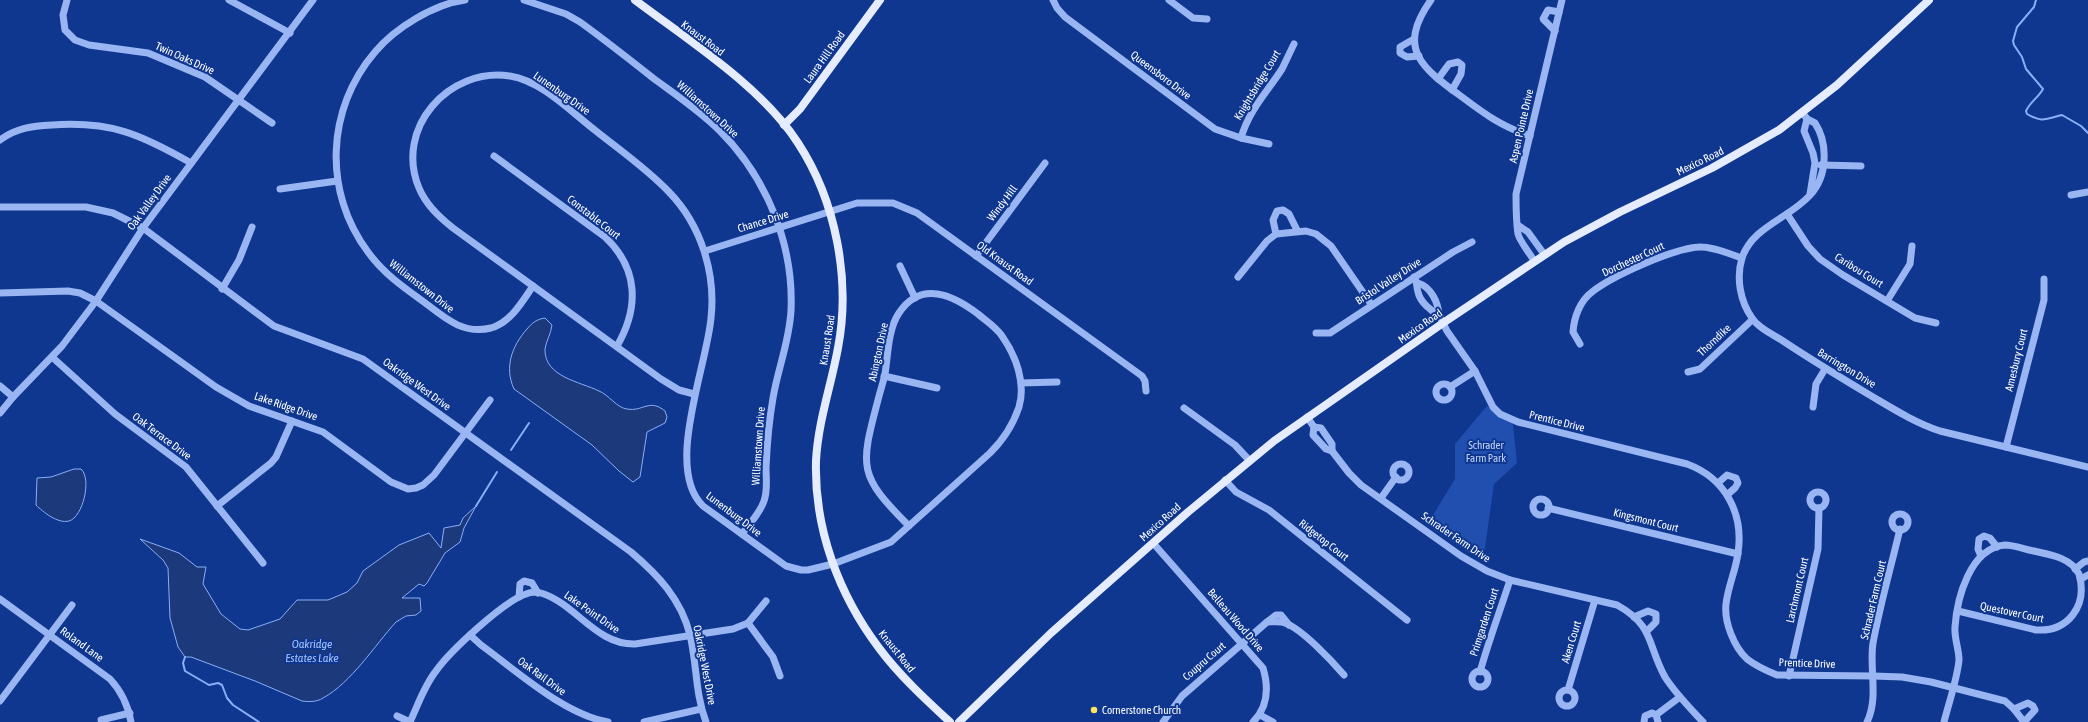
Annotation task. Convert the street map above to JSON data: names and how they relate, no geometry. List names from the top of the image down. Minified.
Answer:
{"streets":{"main road":["Knaust Road","Laura Hill Road","Mexico Road"],"street":["Twin Oaks Drive","Queensboro Drive","Knightsbridge Court","Lunenburg Drive","Williamstown Drive","Aspen Pointe Drive","Oak Valley Drive","Windy Hill","Constable Court","Chance Drive","Dorchester Court","Old Knaust Road","Caribou Court","Bristol Valley Drive","Thorndike","Abington Drive","Amesbury Court","Barrington Drive","Oakridge West Drive","Lake Ridge Drive","Prentice Drive","Oak Terrace Drive","Kingsmont Court","Schrader Farm Drive","Ridgetop Court","Larchmont Court","Schrader Farm Court","Lake Point Drive","Questover Court","Belleau Wood Drive","Primgarden Court","Aken Court","Roland Lane","Coupru Court","Oak Rail Drive"]},"crossings":[["Knaust Road","Laura Hill Road"],["Knaust Road","Lunenburg Drive"],["Knaust Road","Chance Drive"],["Knaust Road","Old Knaust Road"],["Twin Oaks Drive","Oak Valley Drive"],["Queensboro Drive","Knightsbridge Court"],["Lunenburg Drive","Williamstown Drive"],["Lunenburg Drive","Constable Court"],["Lunenburg Drive","Chance Drive"],["Williamstown Drive","Chance Drive"],["Aspen Pointe Drive","Mexico Road"],["Mexico Road","Barrington Drive"],["Mexico Road","Prentice Drive"],["Mexico Road","Schrader Farm Drive"],["Mexico Road","Ridgetop Court"],["Mexico Road","Belleau Wood Drive"],["Oak Valley Drive","Oakridge West Drive"],["Oak Valley Drive","Lake Ridge Drive"],["Oak Valley Drive","Oak Terrace Drive"],["Windy Hill","Old Knaust Road"],["Chance Drive","Old Knaust Road"],["Dorchester Court","Barrington Drive"],["Caribou Court","Barrington Drive"],["Bristol Valley Drive","Prentice Drive"],["Thorndike","Barrington Drive"],["Amesbury Court","Barrington Drive"],["Oakridge West Drive","Lake Ridge Drive"],["Oakridge West Drive","Lake Point Drive"],["Prentice Drive","Kingsmont Court"],["Prentice Drive","Larchmont Court"],["Prentice Drive","Schrader Farm Court"],["Schrader Farm Drive","Primgarden Court"],["Schrader Farm Drive","Aken Court"],["Lake Point Drive","Oak Rail Drive"],["Belleau Wood Drive","Coupru Court"]],"water":["Oakridge Estates Lake"],"parks":["Schrader Farm Park"],"places":["Cornerstone Church"]}
